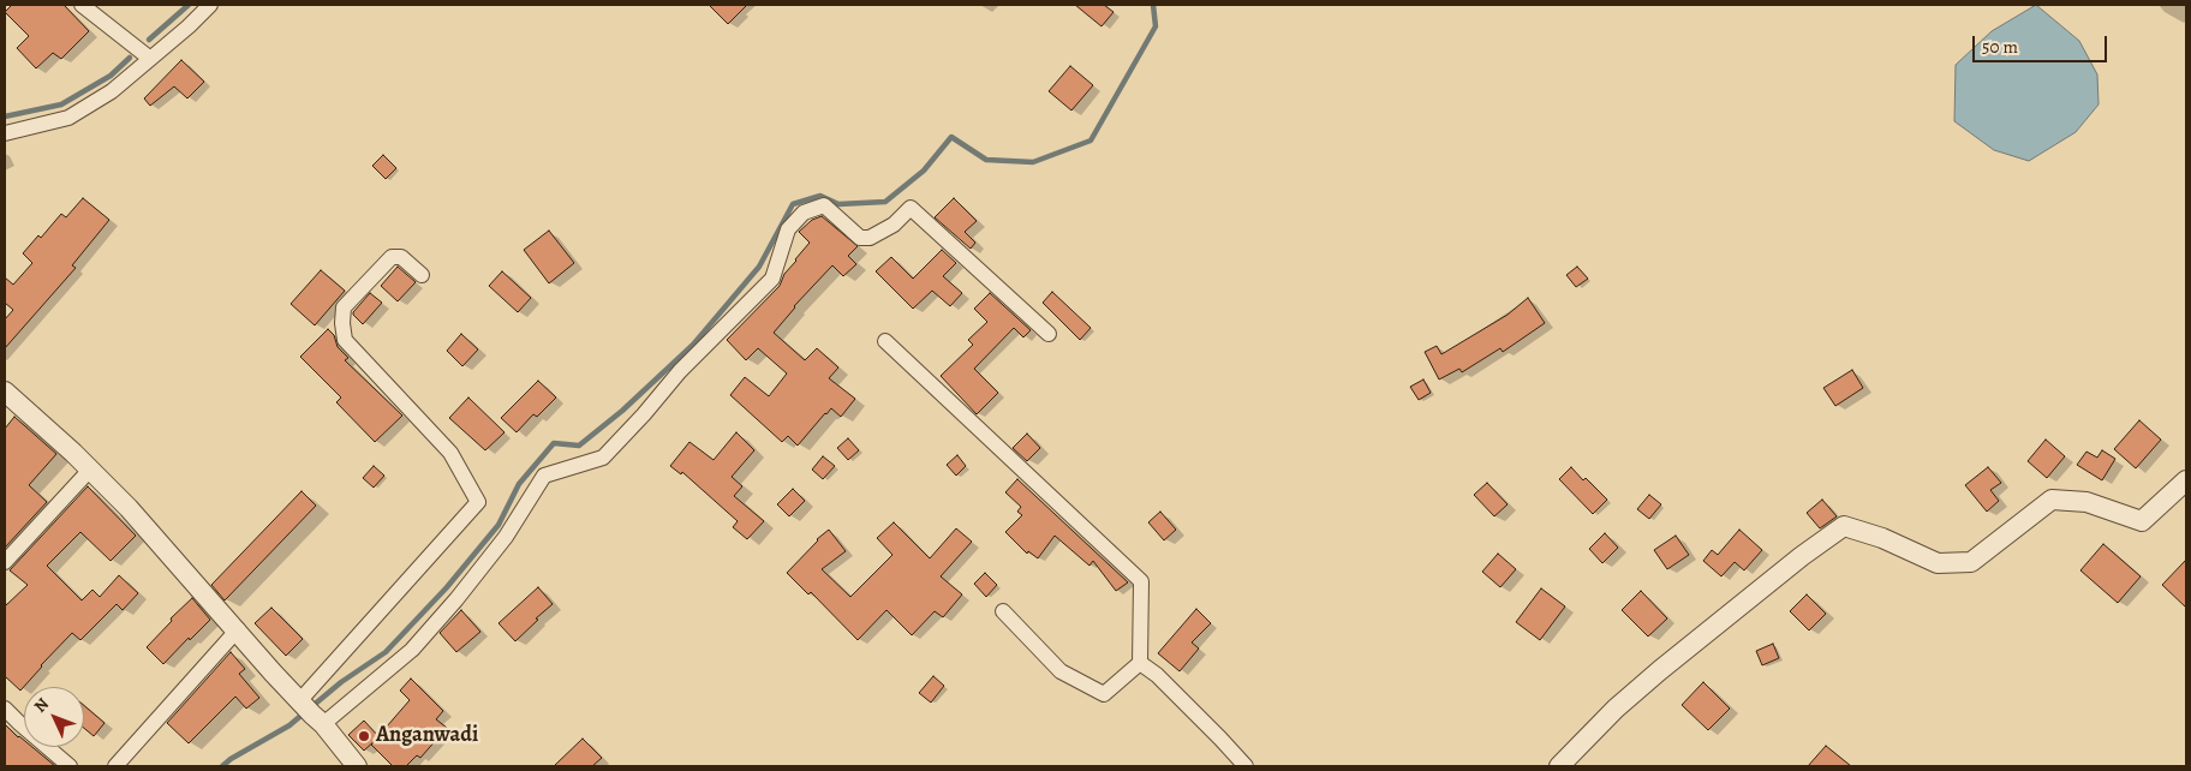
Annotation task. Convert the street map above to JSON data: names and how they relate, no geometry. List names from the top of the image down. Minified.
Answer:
{"places":["Anganwadi"],"scale_bar":"50 m","north":"top left"}
